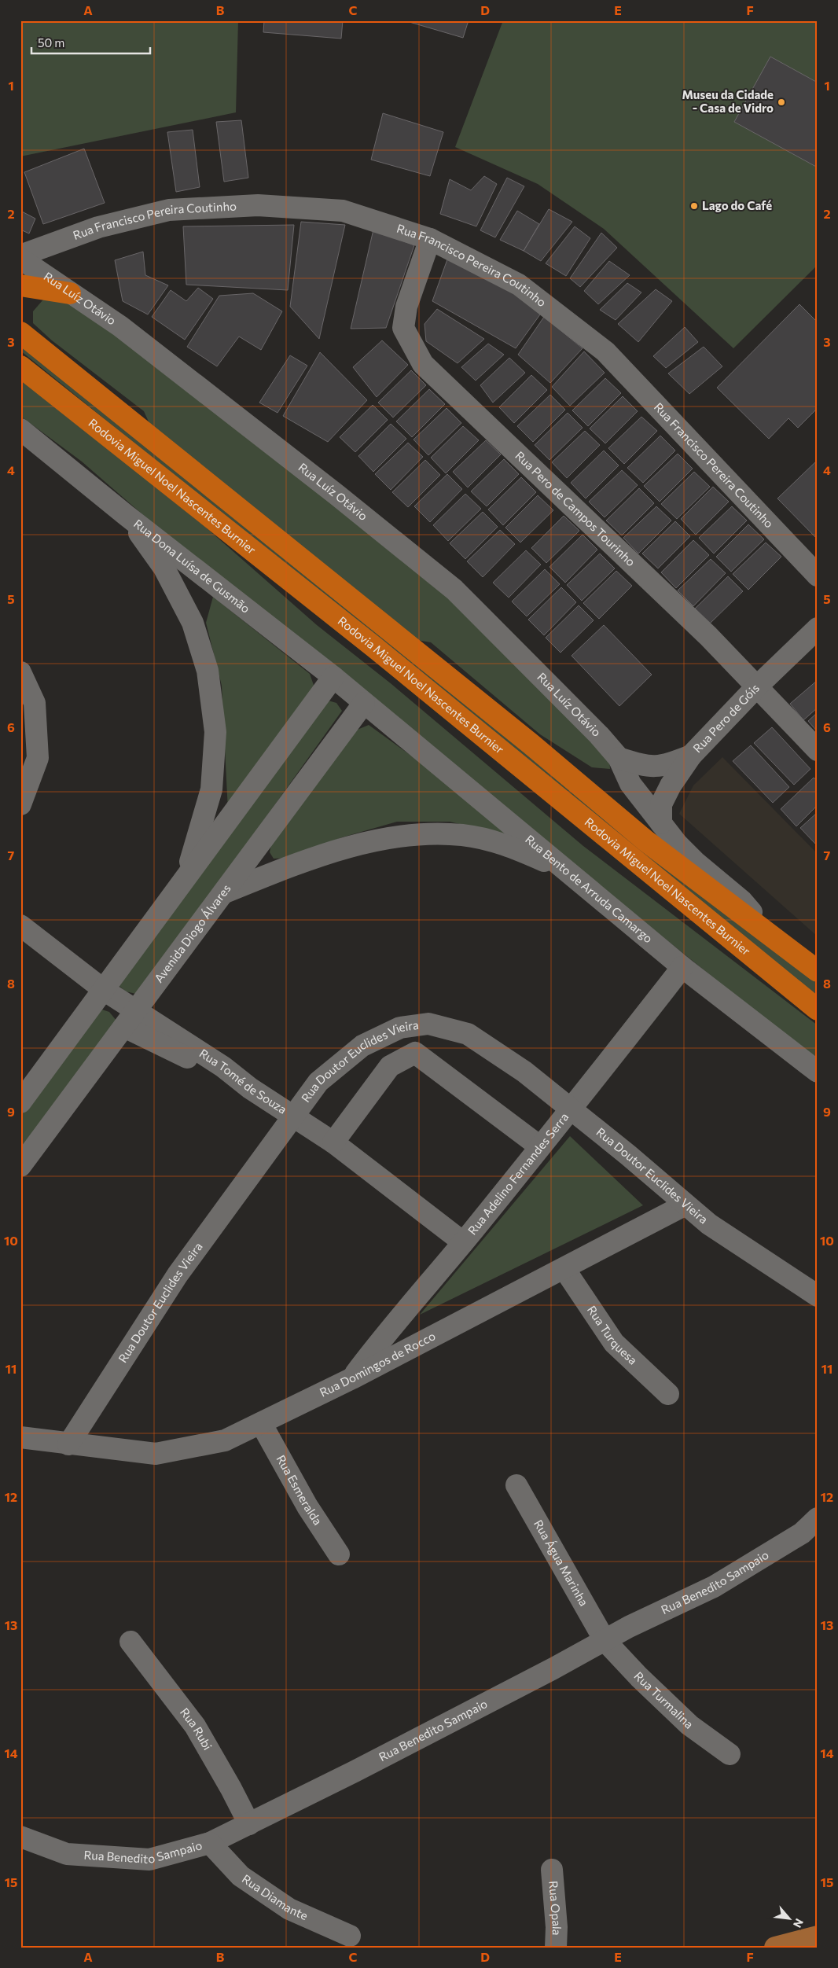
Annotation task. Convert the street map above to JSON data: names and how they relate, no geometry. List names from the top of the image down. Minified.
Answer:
{"streets":{"highway":["Rodovia Miguel Noel Nascentes Burnier"],"street":["Rua Francisco Pereira Coutinho","Rua Luíz Otávio","Rua Pero de Campos Tourinho","Rua Dona Luísa de Gusmão","Rua Pero de Góis","Rua Bento de Arruda Camargo","Avenida Diogo Álvares","Rua Doutor Euclides Vieira","Rua Tomé de Souza","Rua Adelino Fernandes Serra","Rua Turquesa","Rua Domingos de Rocco","Rua Esmeralda","Rua Água Marinha","Rua Benedito Sampaio","Rua Turmalina","Rua Rubi","Rua Diamante","Rua Opala"]},"crossings":[["Rua Francisco Pereira Coutinho","Rua Luíz Otávio"],["Rua Francisco Pereira Coutinho","Rua Pero de Campos Tourinho"],["Rua Luíz Otávio","Rodovia Miguel Noel Nascentes Burnier"],["Rua Luíz Otávio","Rua Pero de Góis"],["Rua Pero de Campos Tourinho","Rua Pero de Góis"],["Rua Dona Luísa de Gusmão","Rua Bento de Arruda Camargo"],["Rua Dona Luísa de Gusmão","Avenida Diogo Álvares"],["Rua Bento de Arruda Camargo","Avenida Diogo Álvares"],["Rua Bento de Arruda Camargo","Rua Adelino Fernandes Serra"],["Avenida Diogo Álvares","Rua Tomé de Souza"],["Rua Doutor Euclides Vieira","Rua Tomé de Souza"],["Rua Doutor Euclides Vieira","Rua Adelino Fernandes Serra"],["Rua Doutor Euclides Vieira","Rua Domingos de Rocco"],["Rua Tomé de Souza","Rua Adelino Fernandes Serra"],["Rua Adelino Fernandes Serra","Rua Domingos de Rocco"],["Rua Turquesa","Rua Domingos de Rocco"],["Rua Domingos de Rocco","Rua Esmeralda"],["Rua Água Marinha","Rua Benedito Sampaio"],["Rua Água Marinha","Rua Turmalina"],["Rua Benedito Sampaio","Rua Turmalina"],["Rua Benedito Sampaio","Rua Rubi"],["Rua Benedito Sampaio","Rua Diamante"]],"places":["Museu da Cidade - Casa de Vidro","Lago do Café"],"scale_bar":"50 m","north":"bottom right","grid":{"columns":["A","B","C","D","E","F"],"rows":["1","2","3","4","5","6","7","8","9","10","11","12","13","14","15"]}}
